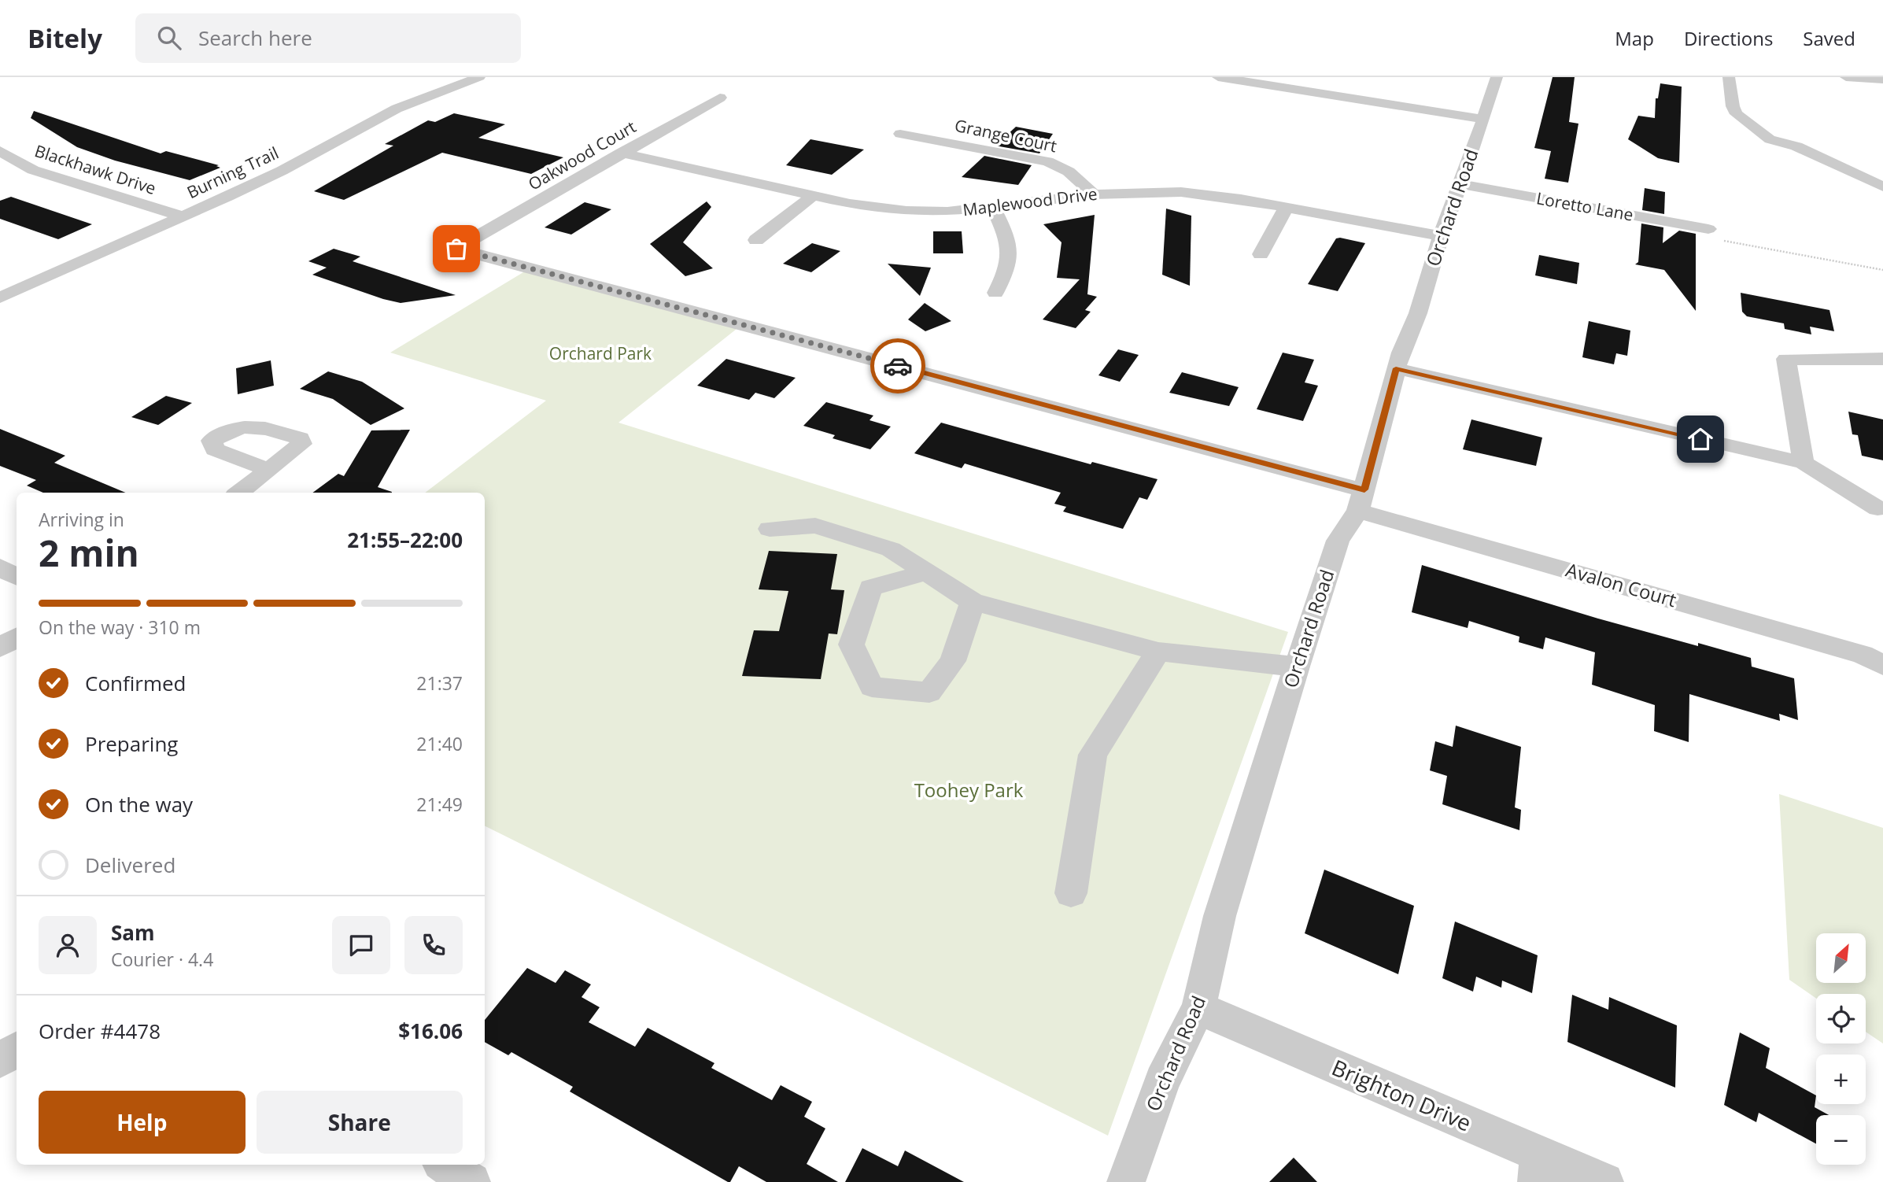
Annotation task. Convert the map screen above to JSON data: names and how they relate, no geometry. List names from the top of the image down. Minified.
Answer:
{"streets":{"street":["Grange Court","Oakwood Court","Blackhawk Drive","Burning Trail","Maplewood Drive","Loretto Lane","Orchard Road","Avalon Court","Brighton Drive"]},"crossings":[["Grange Court","Maplewood Drive"],["Oakwood Court","Maplewood Drive"],["Oakwood Court","Avalon Court"],["Blackhawk Drive","Burning Trail"],["Maplewood Drive","Orchard Road"],["Loretto Lane","Orchard Road"],["Orchard Road","Avalon Court"],["Orchard Road","Brighton Drive"]],"parks":["Orchard Park","Toohey Park"],"north":"top right","page":{"header":"Bitely","search":"Search here","nav":["Map","Directions","Saved"],"heading":["2 min","Arriving in","21:55–22:00"],"panel":["Sam","Courier · 4.4","Order #4478","$16.06"],"bar":"On the way · 310 m","list":[["Confirmed","21:37"],["Preparing","21:40"],["On the way","21:49"],"Delivered"],"map_buttons":["+","−"],"buttons":["Help","Share"]}}
